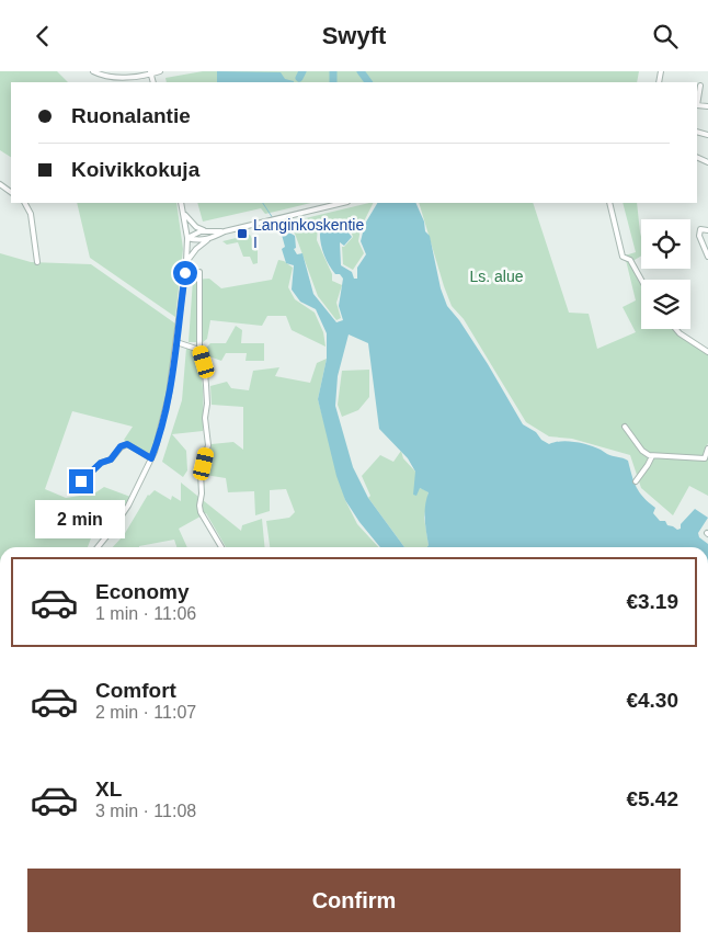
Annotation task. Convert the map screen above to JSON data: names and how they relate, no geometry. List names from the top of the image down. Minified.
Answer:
{"parks":["Ls. alue"],"places":{"transit":["Langinkoskentie I"]},"page":{"header":"Swyft","banner":["Ruonalantie","Koivikkokuja"],"bubble":"2 min","list":[{"name":"Economy","note":"1 min · 11:06","value":"€3.19"},{"name":"Comfort","note":"2 min · 11:07","value":"€4.30"},{"name":"XL","note":"3 min · 11:08","value":"€5.42"}],"buttons":"Confirm"}}
